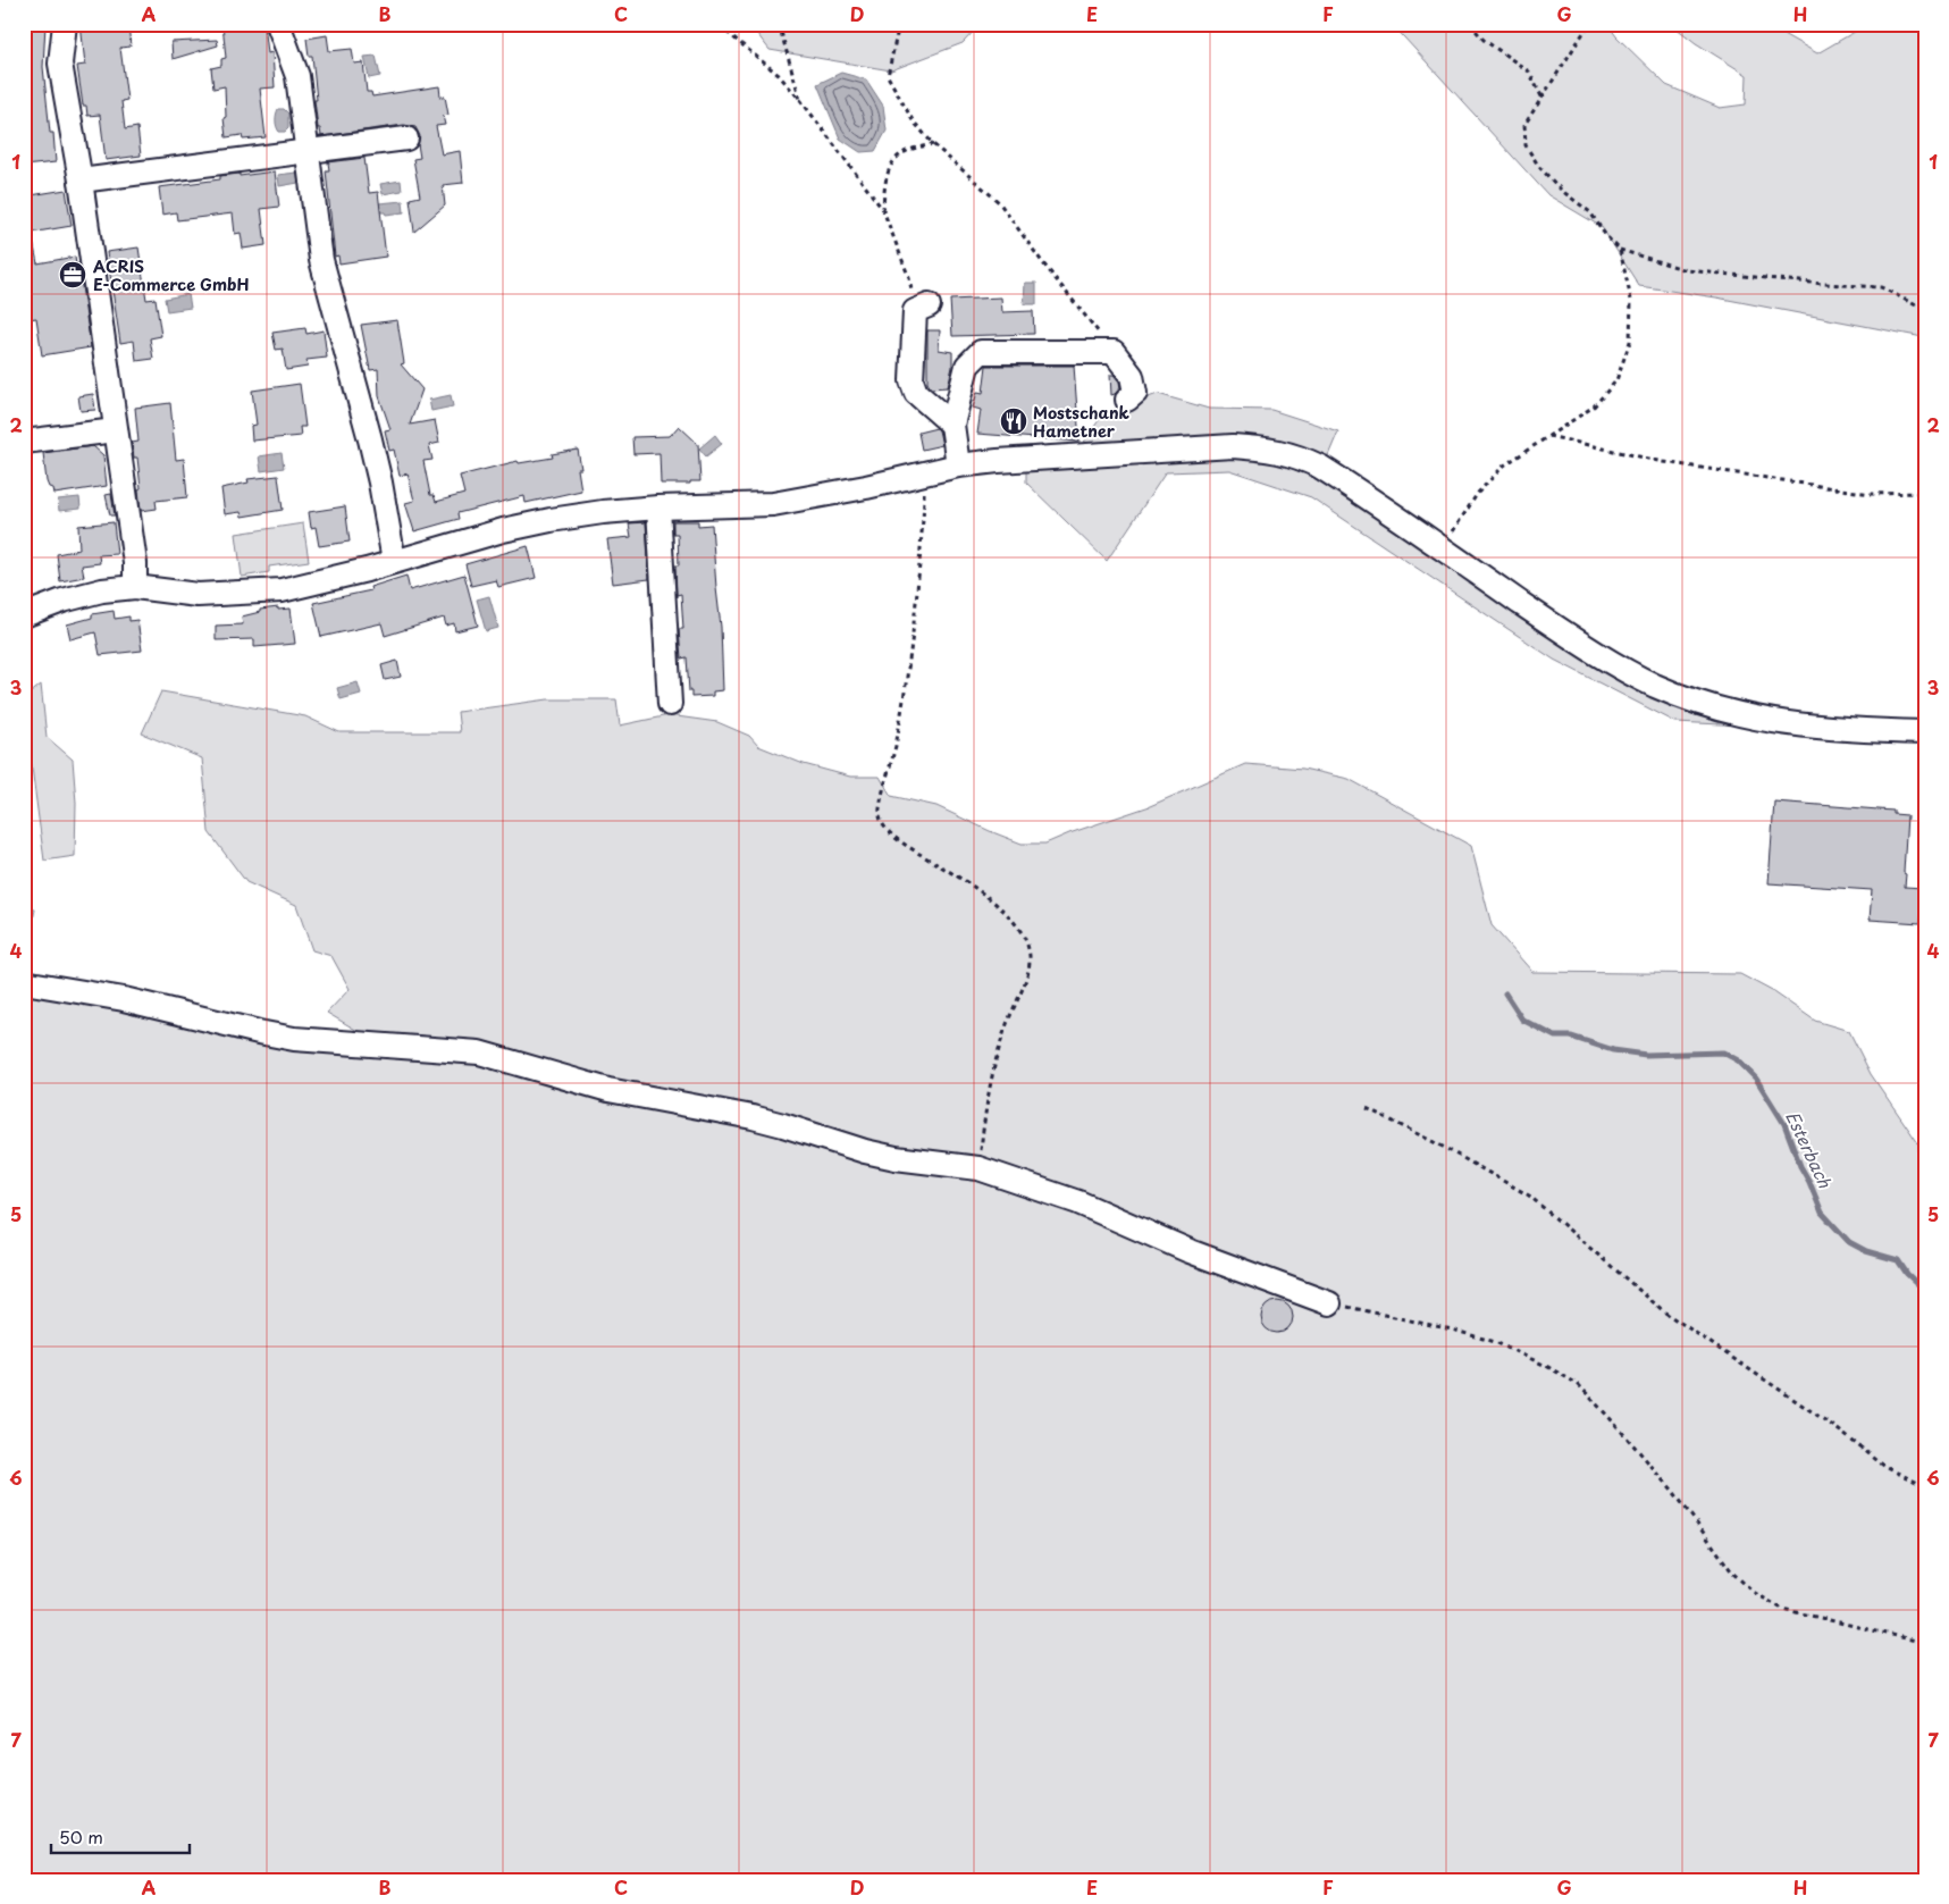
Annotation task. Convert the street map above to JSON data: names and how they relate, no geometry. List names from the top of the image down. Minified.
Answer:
{"water":["Esterbach"],"places":{"office":["ACRIS E-Commerce GmbH"],"restaurant":["Mostschank Hametner"]},"scale_bar":"50 m","grid":{"columns":["A","B","C","D","E","F","G","H"],"rows":["1","2","3","4","5","6","7"]}}
